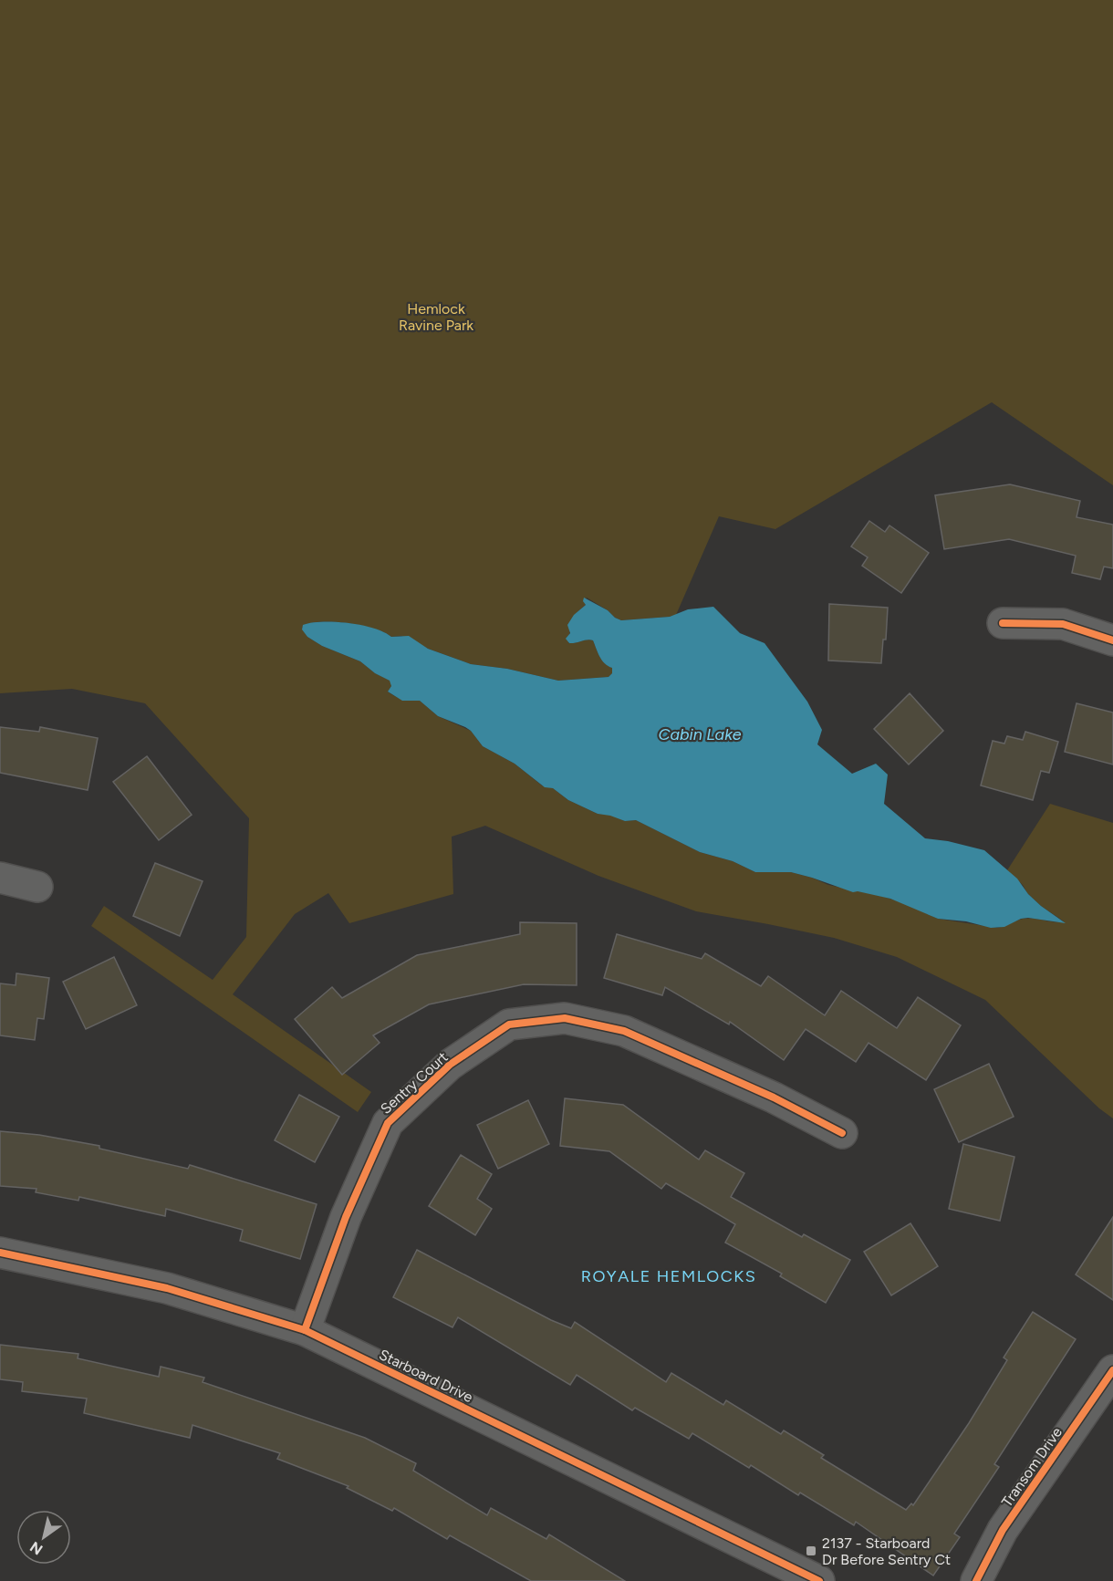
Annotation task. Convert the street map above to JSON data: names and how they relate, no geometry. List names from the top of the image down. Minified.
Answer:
{"streets":{"street":["Sentry Court","Starboard Drive","Transom Drive"]},"crossings":[["Sentry Court","Starboard Drive"]],"districts":["ROYALE HEMLOCKS"],"water":["Cabin Lake"],"parks":["Hemlock Ravine Park"],"places":{"transit":["2137 - Starboard Dr Before Sentry Ct"]},"north":"bottom left"}
